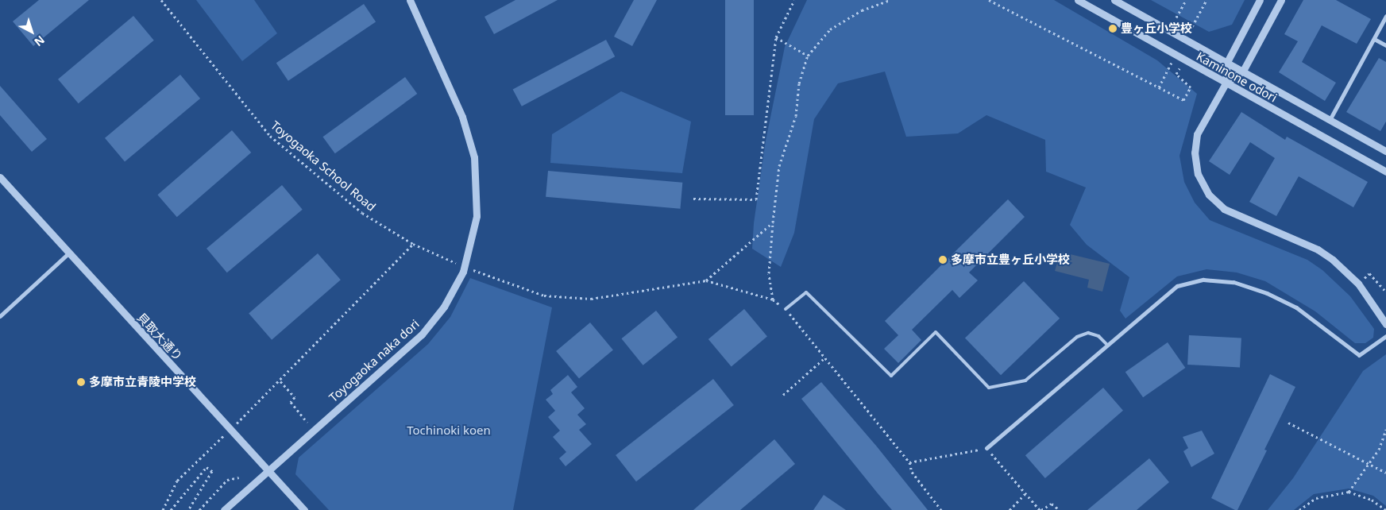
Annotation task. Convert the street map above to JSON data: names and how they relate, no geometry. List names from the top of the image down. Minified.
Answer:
{"streets":{"street":["Kaminone odori","貝取大通り","Toyogaoka naka dori"],"path":["Toyogaoka School Road"]},"crossings":[["貝取大通り","Toyogaoka naka dori"]],"parks":["Tochinoki koen"],"places":["豊ヶ丘小学校","多摩市立豊ヶ丘小学校","多摩市立青陵中学校"],"north":"bottom right"}
